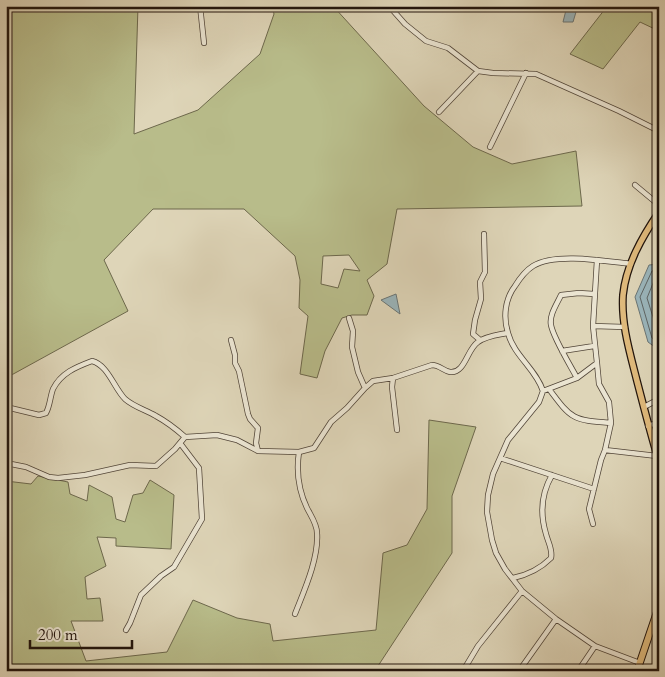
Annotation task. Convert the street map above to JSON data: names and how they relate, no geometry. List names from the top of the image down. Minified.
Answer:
{"scale_bar":"200 m"}
